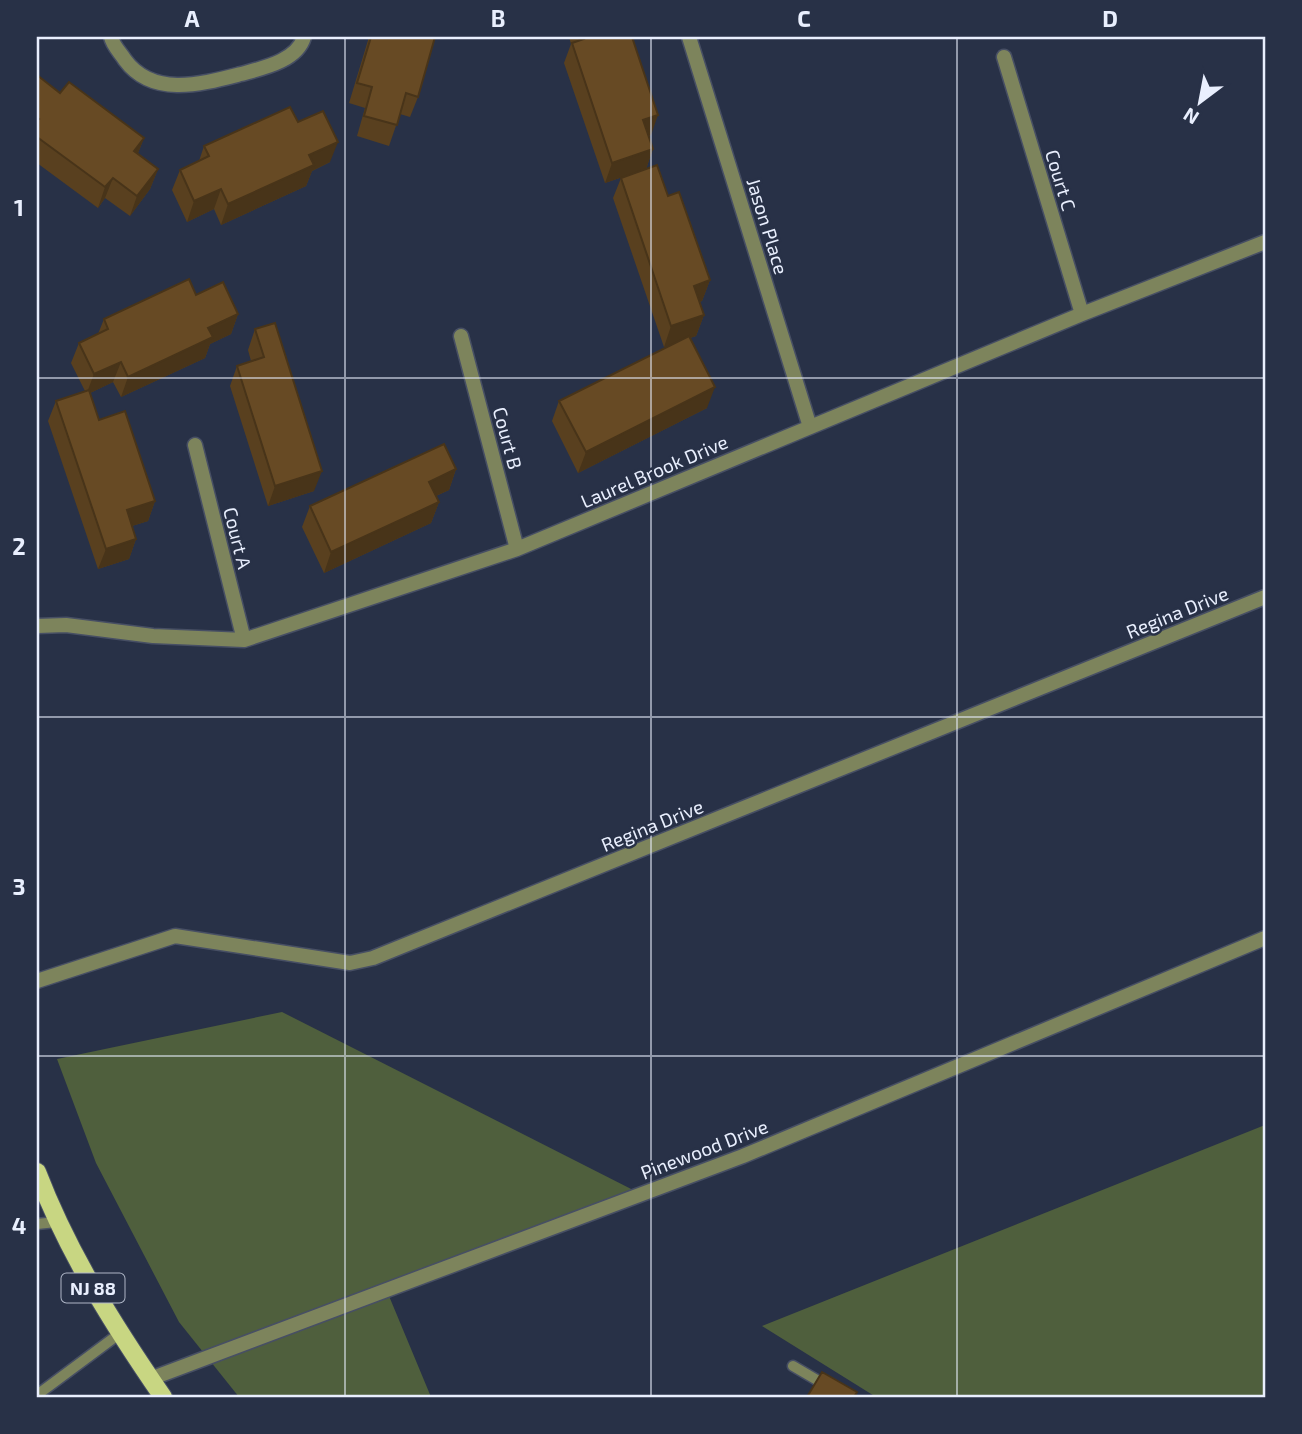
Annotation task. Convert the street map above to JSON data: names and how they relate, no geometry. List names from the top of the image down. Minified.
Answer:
{"streets":{"main road":["NJ 88"],"street":["Court C","Jason Place","Court B","Laurel Brook Drive","Court A","Regina Drive","Pinewood Drive"]},"crossings":[["Court C","Laurel Brook Drive"],["Jason Place","Laurel Brook Drive"],["Court B","Laurel Brook Drive"],["Laurel Brook Drive","Court A"],["Pinewood Drive","NJ 88"]],"north":"bottom left","grid":{"columns":["A","B","C","D"],"rows":["1","2","3","4"]}}
